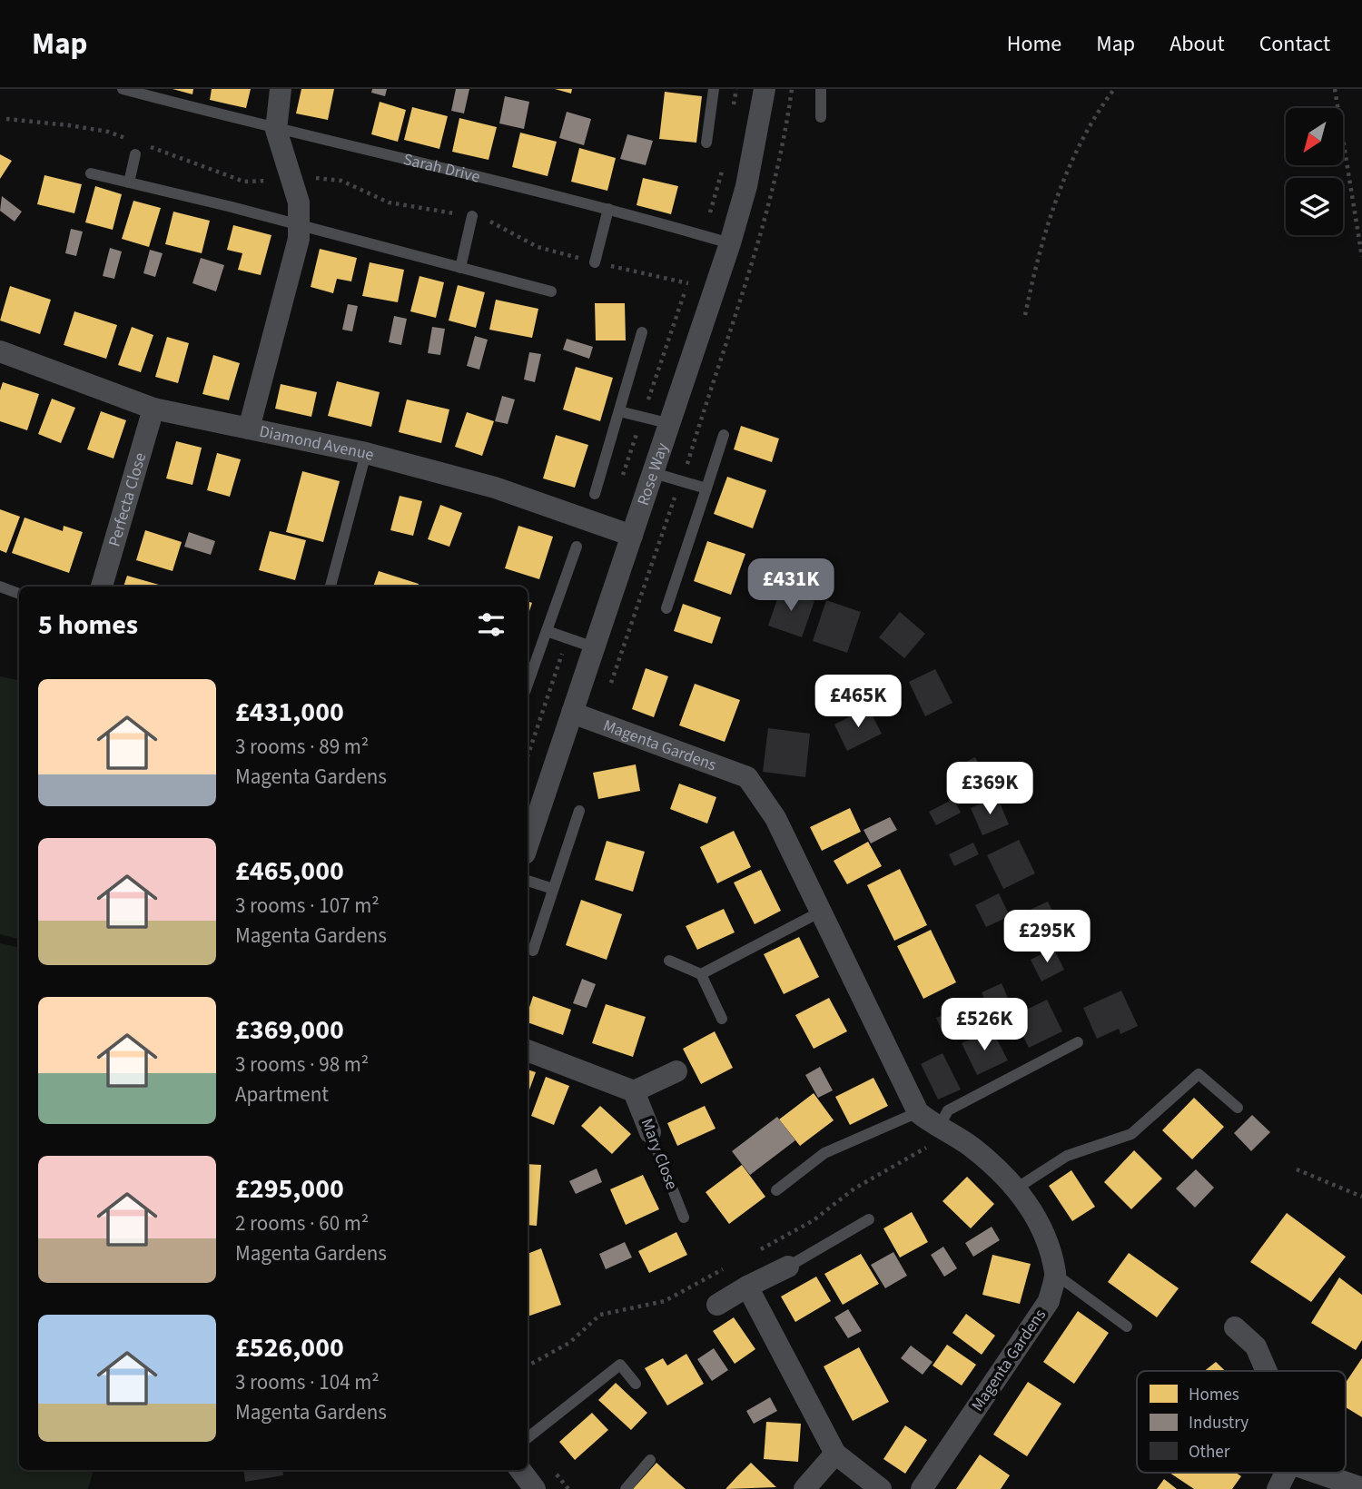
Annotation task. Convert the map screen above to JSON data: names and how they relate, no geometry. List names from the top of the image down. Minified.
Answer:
{"streets":{"street":["Diamond Avenue","Rose Way","Perfecta Close","Magenta Gardens","Mary Close"],"lane":["Sarah Drive"]},"crossings":[["Sarah Drive","Rose Way"],["Diamond Avenue","Rose Way"],["Diamond Avenue","Perfecta Close"],["Rose Way","Magenta Gardens"]],"legend":["Homes","Industry","Other"],"north":"bottom left","page":{"header":"Map","nav":["Home","Map","About","Contact"],"price":["£431K","£465K","£369K","£295K","£526K"],"heading":"5 homes","list":[{"name":"£431,000","note":"3 rooms · 89 m² · Magenta Gardens"},{"name":"£465,000","note":"3 rooms · 107 m² · Magenta Gardens"},{"name":"£369,000","note":"3 rooms · 98 m² · Apartment"},{"name":"£295,000","note":"2 rooms · 60 m² · Magenta Gardens"},{"name":"£526,000","note":"3 rooms · 104 m² · Magenta Gardens"}]}}
